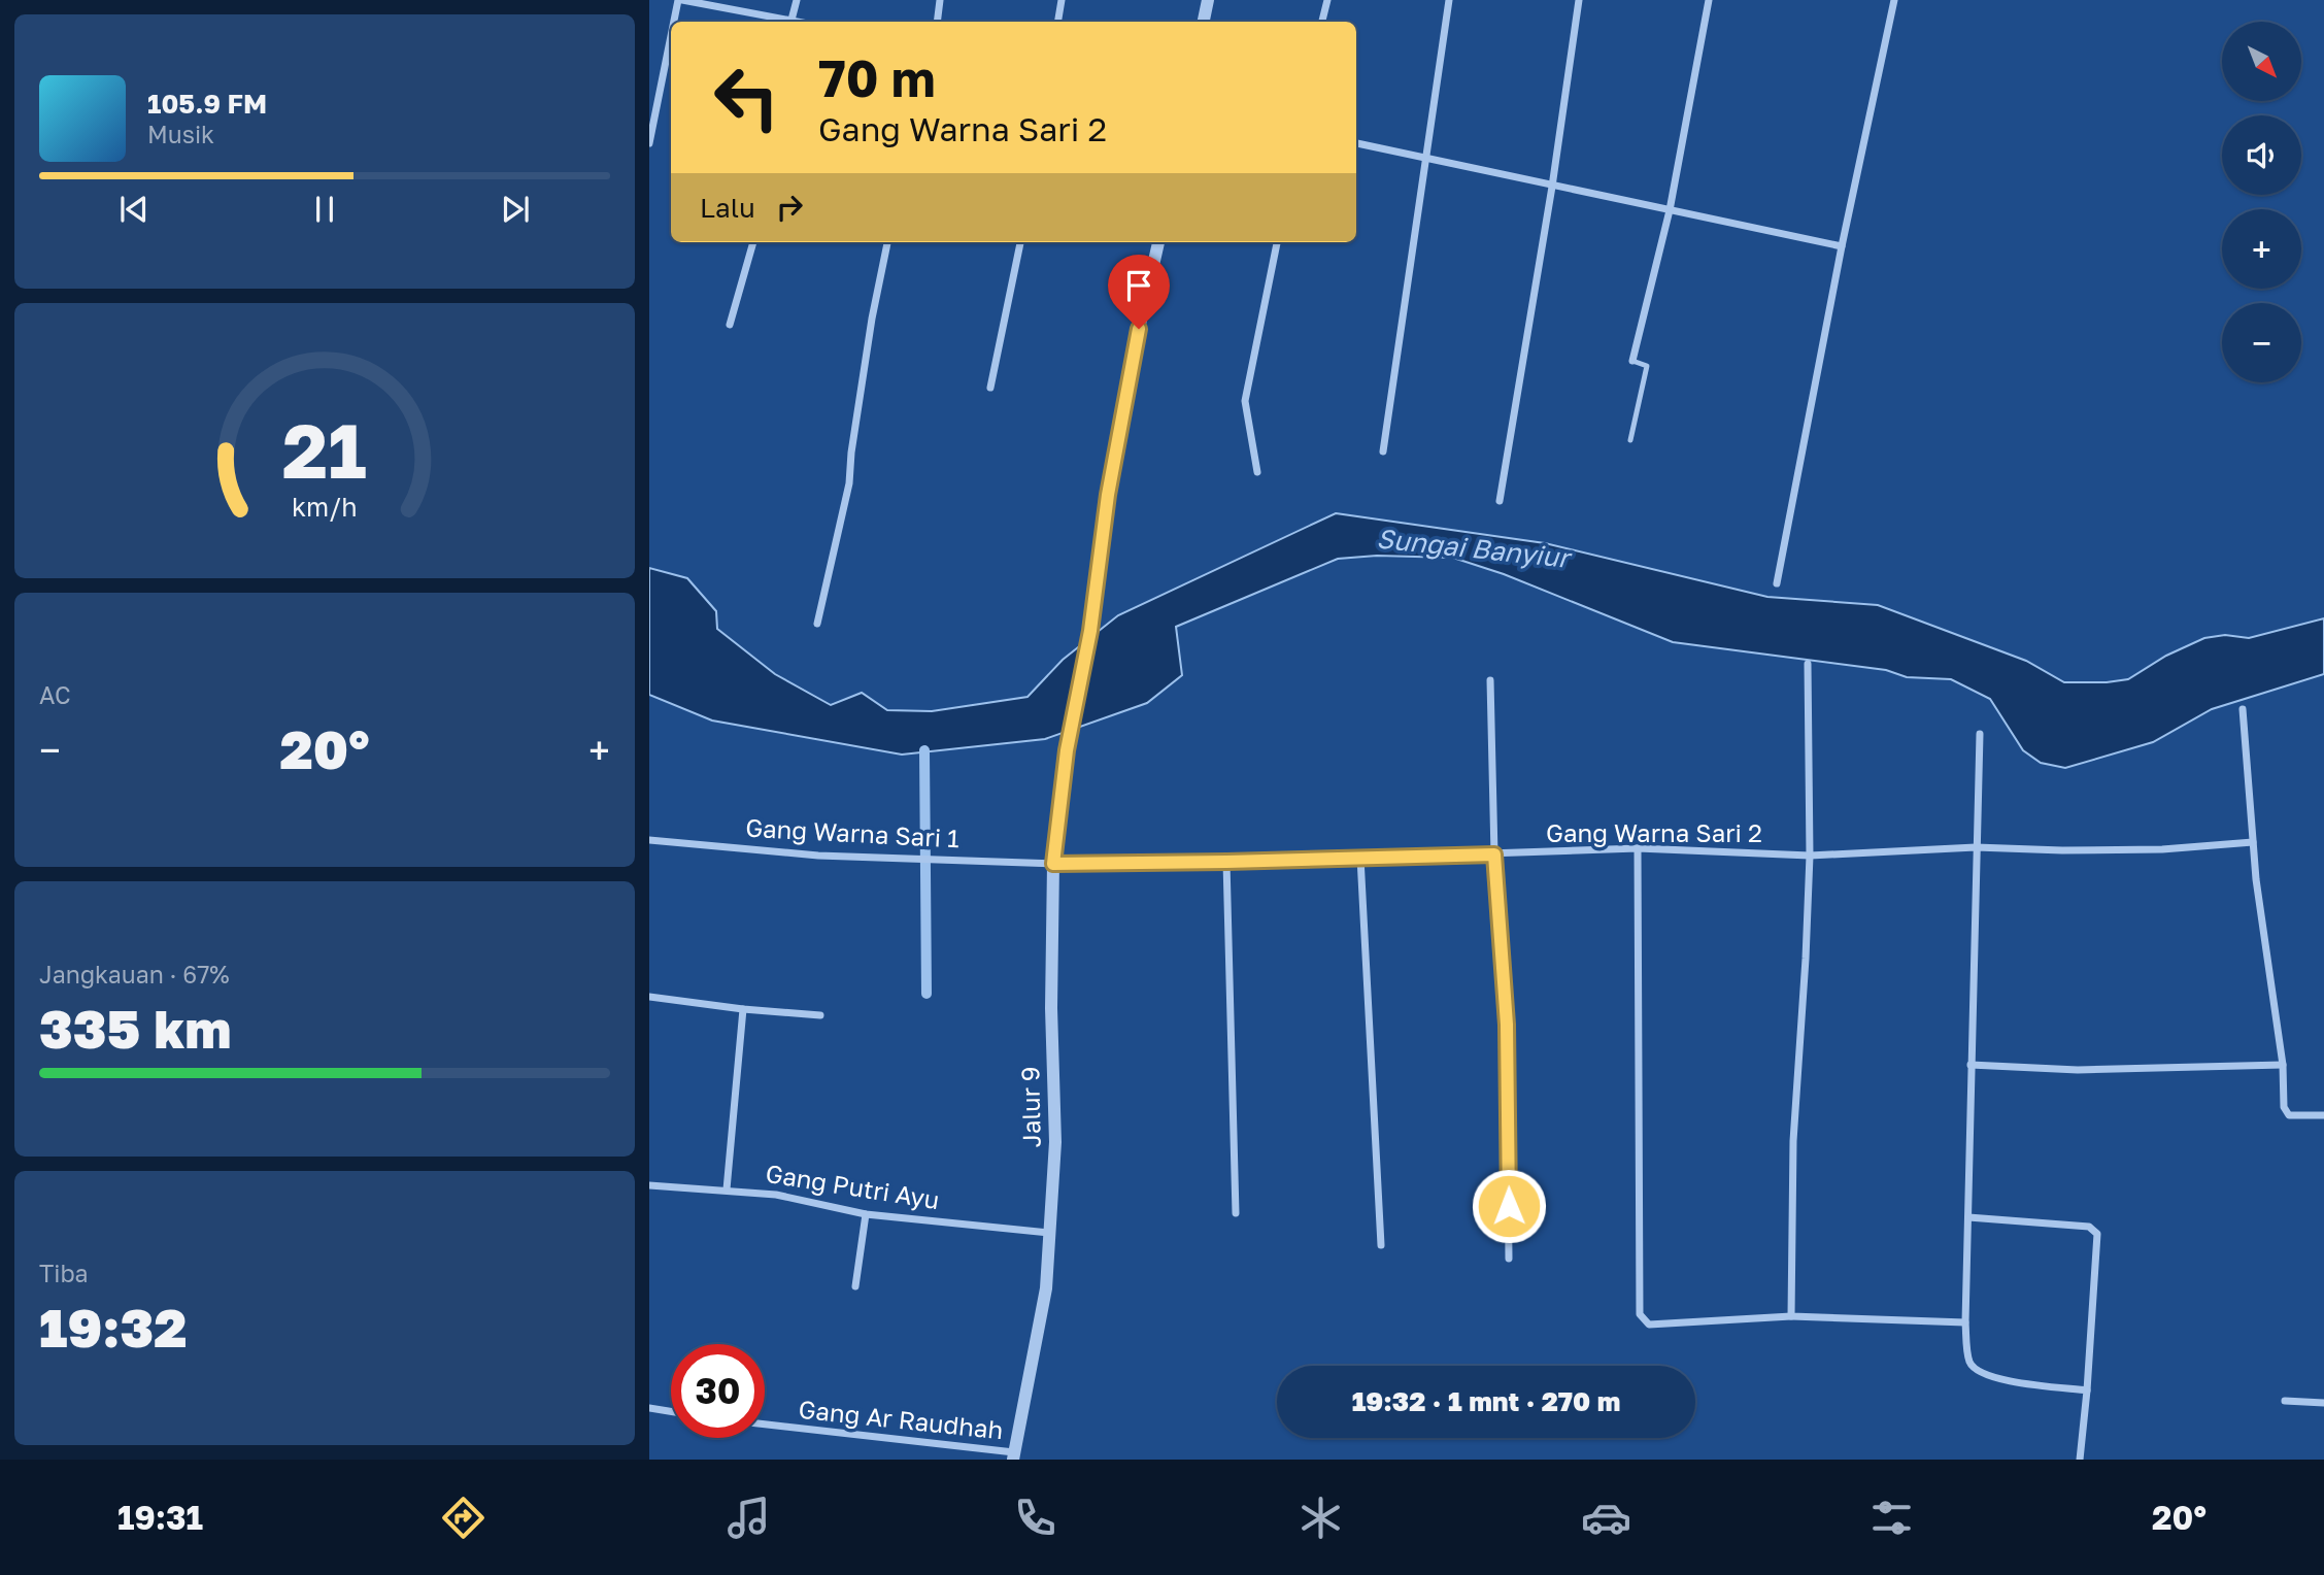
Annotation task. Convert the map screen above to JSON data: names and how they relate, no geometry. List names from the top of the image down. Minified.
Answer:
{"streets":{"street":["Gang Warna Sari 1","Gang Warna Sari 2","Jalur 9","Gang Putri Ayu","Gang Ar Raudhah"]},"crossings":[["Gang Warna Sari 1","Gang Warna Sari 2"],["Gang Warna Sari 1","Jalur 9"],["Gang Warna Sari 2","Jalur 9"],["Jalur 9","Gang Putri Ayu"],["Jalur 9","Gang Ar Raudhah"]],"water":["Sungai Banyiur"],"north":"bottom right","page":{"map_buttons":["+","−"],"turn":["70 m","Gang Warna Sari 2"],"song":["105.9 FM","Musik"],"then":"Lalu","tile":["AC",["Jangkauan · 67%","335 km"],["Tiba","19:32"]],"heat":["−","20°","+"],"limit":"30","trip":"19:32 · 1 mnt · 270 m","tabs":["19:31","20°"],"gauge":["21","km/h"]}}
